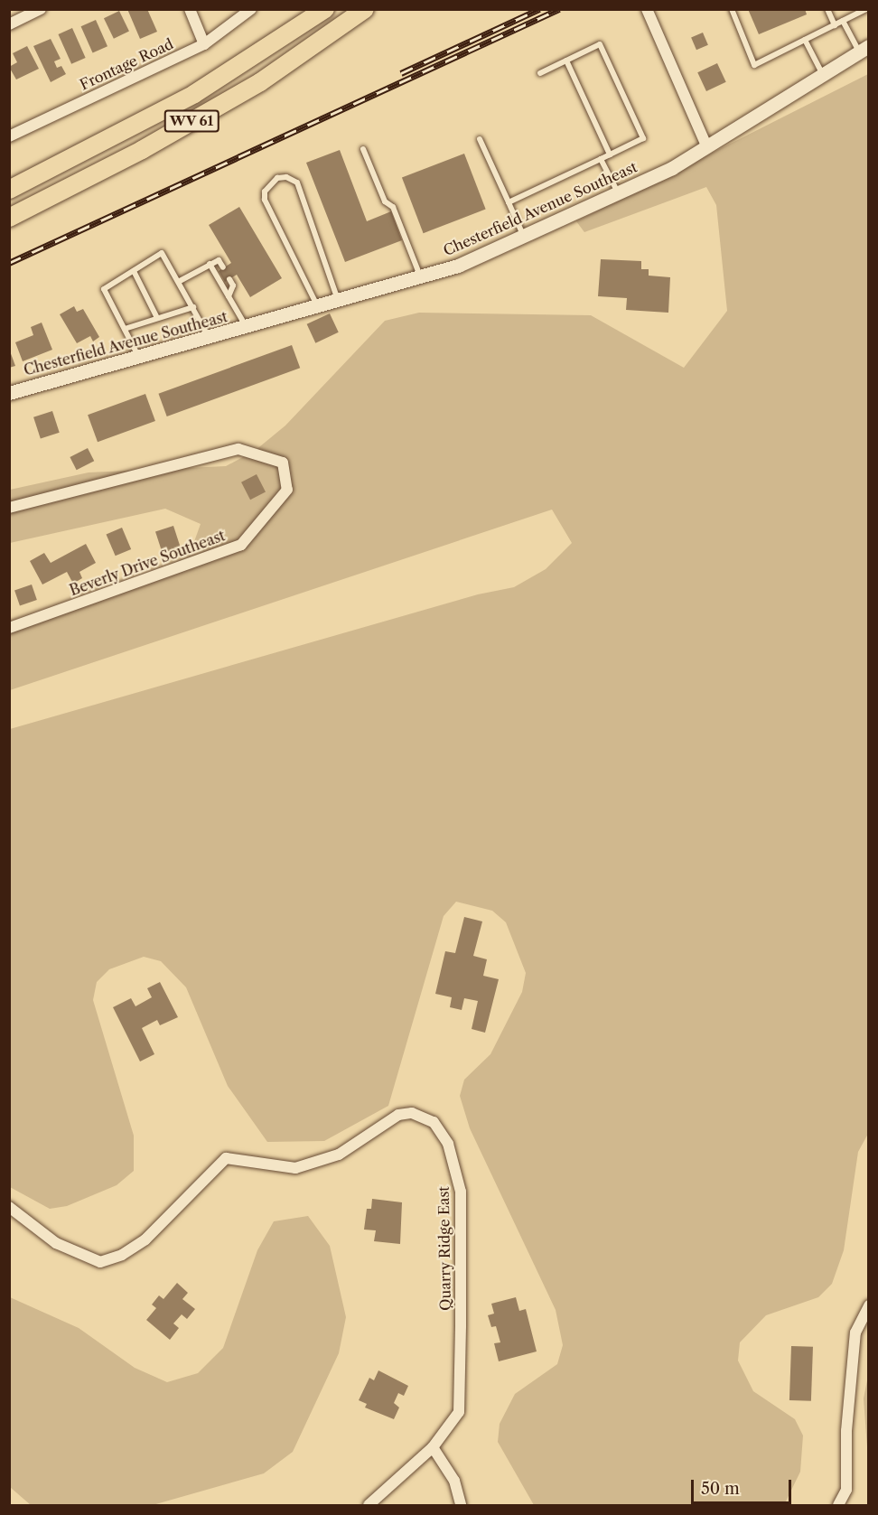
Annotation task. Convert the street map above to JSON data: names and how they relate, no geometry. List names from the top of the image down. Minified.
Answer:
{"streets":{"main road":["WV 61"],"street":["Frontage Road","Chesterfield Avenue Southeast","Beverly Drive Southeast","Quarry Ridge East"]},"scale_bar":"50 m"}
